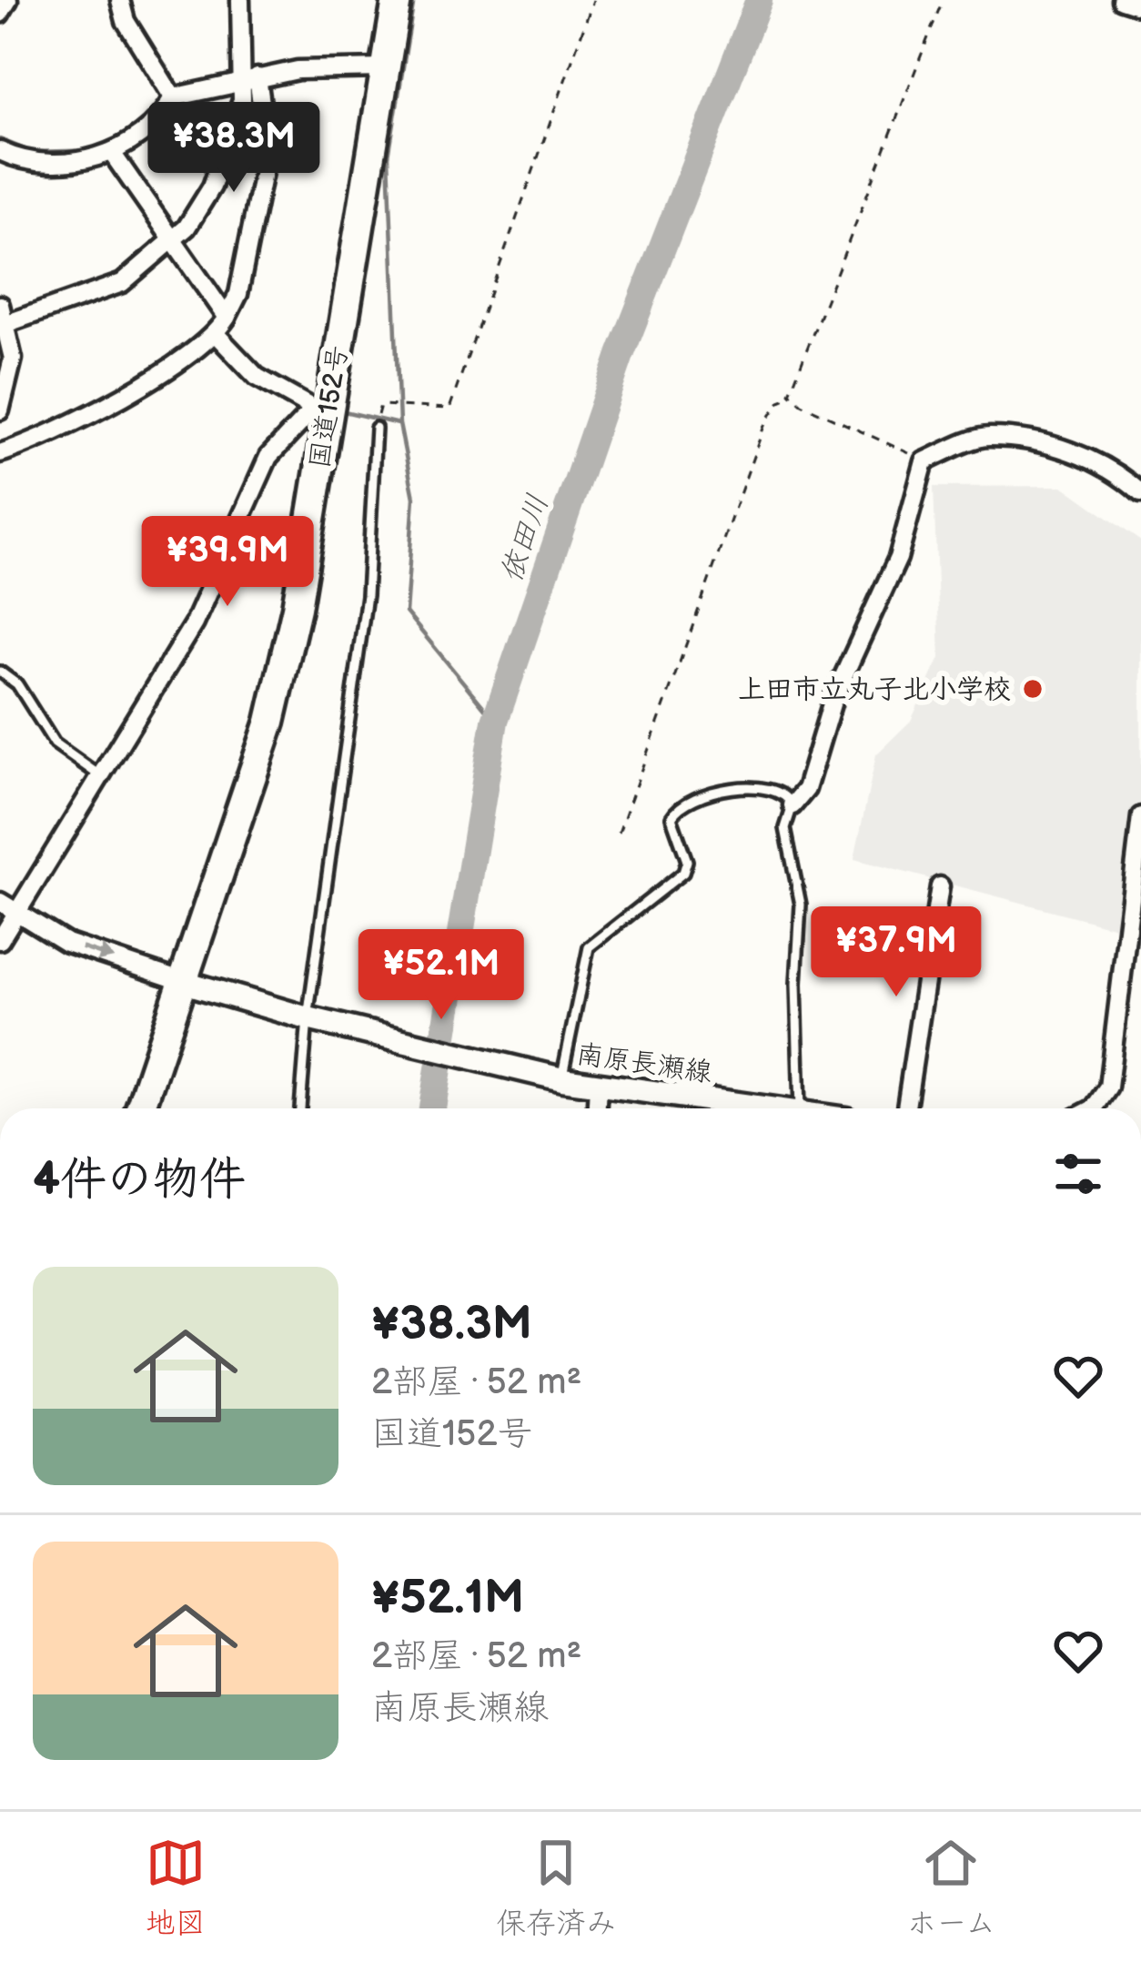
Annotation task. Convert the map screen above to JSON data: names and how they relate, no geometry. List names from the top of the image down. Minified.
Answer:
{"streets":{"highway":["国道152号"],"main road":["南原長瀬線"]},"crossings":[["国道152号","南原長瀬線"]],"water":["依田川"],"places":["上田市立丸子北小学校"],"page":{"price":["¥38.3M","¥39.9M","¥37.9M","¥52.1M"],"heading":"4件の物件","list":[{"name":"¥38.3M","note":"2部屋 · 52 m² · 国道152号"},{"name":"¥52.1M","note":"2部屋 · 52 m² · 南原長瀬線"}],"tabs":["地図","保存済み","ホーム"]}}
